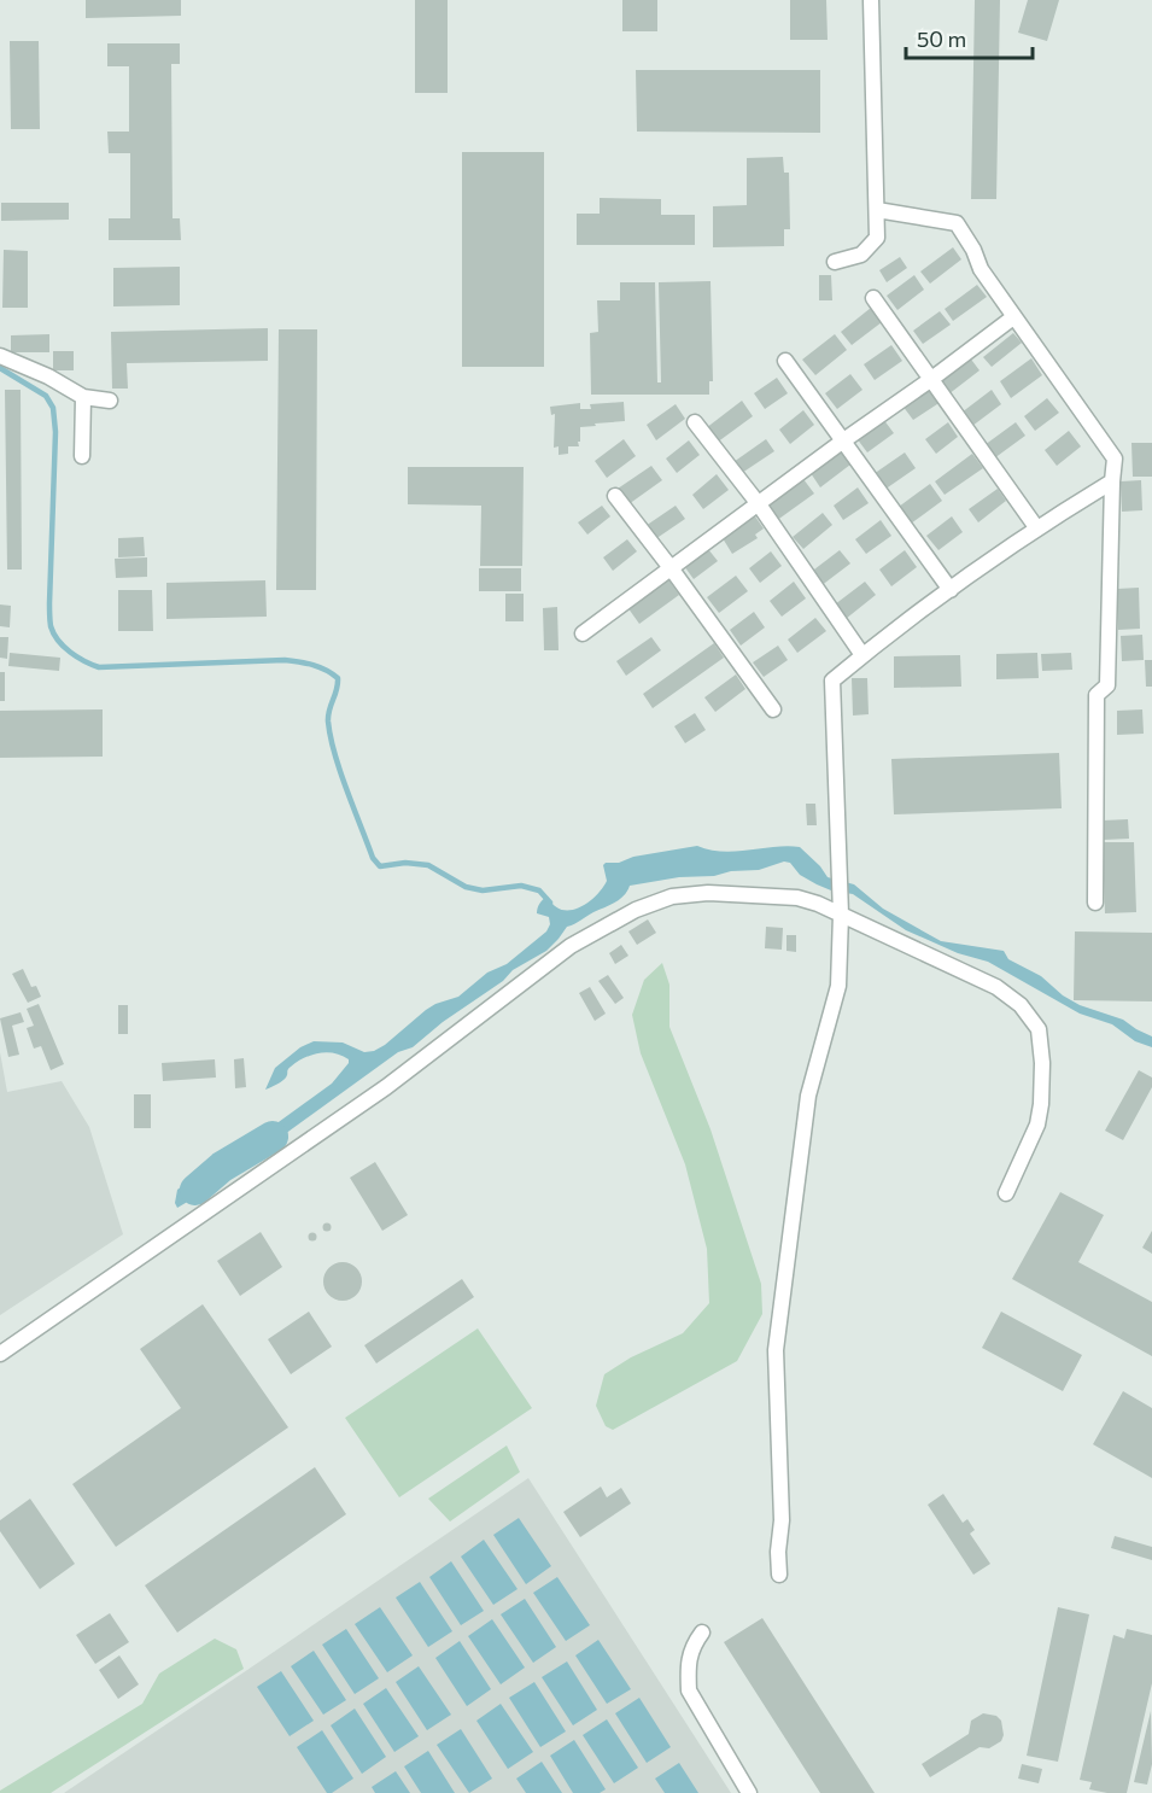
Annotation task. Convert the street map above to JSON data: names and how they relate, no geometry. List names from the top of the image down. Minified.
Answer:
{"scale_bar":"50 m"}
